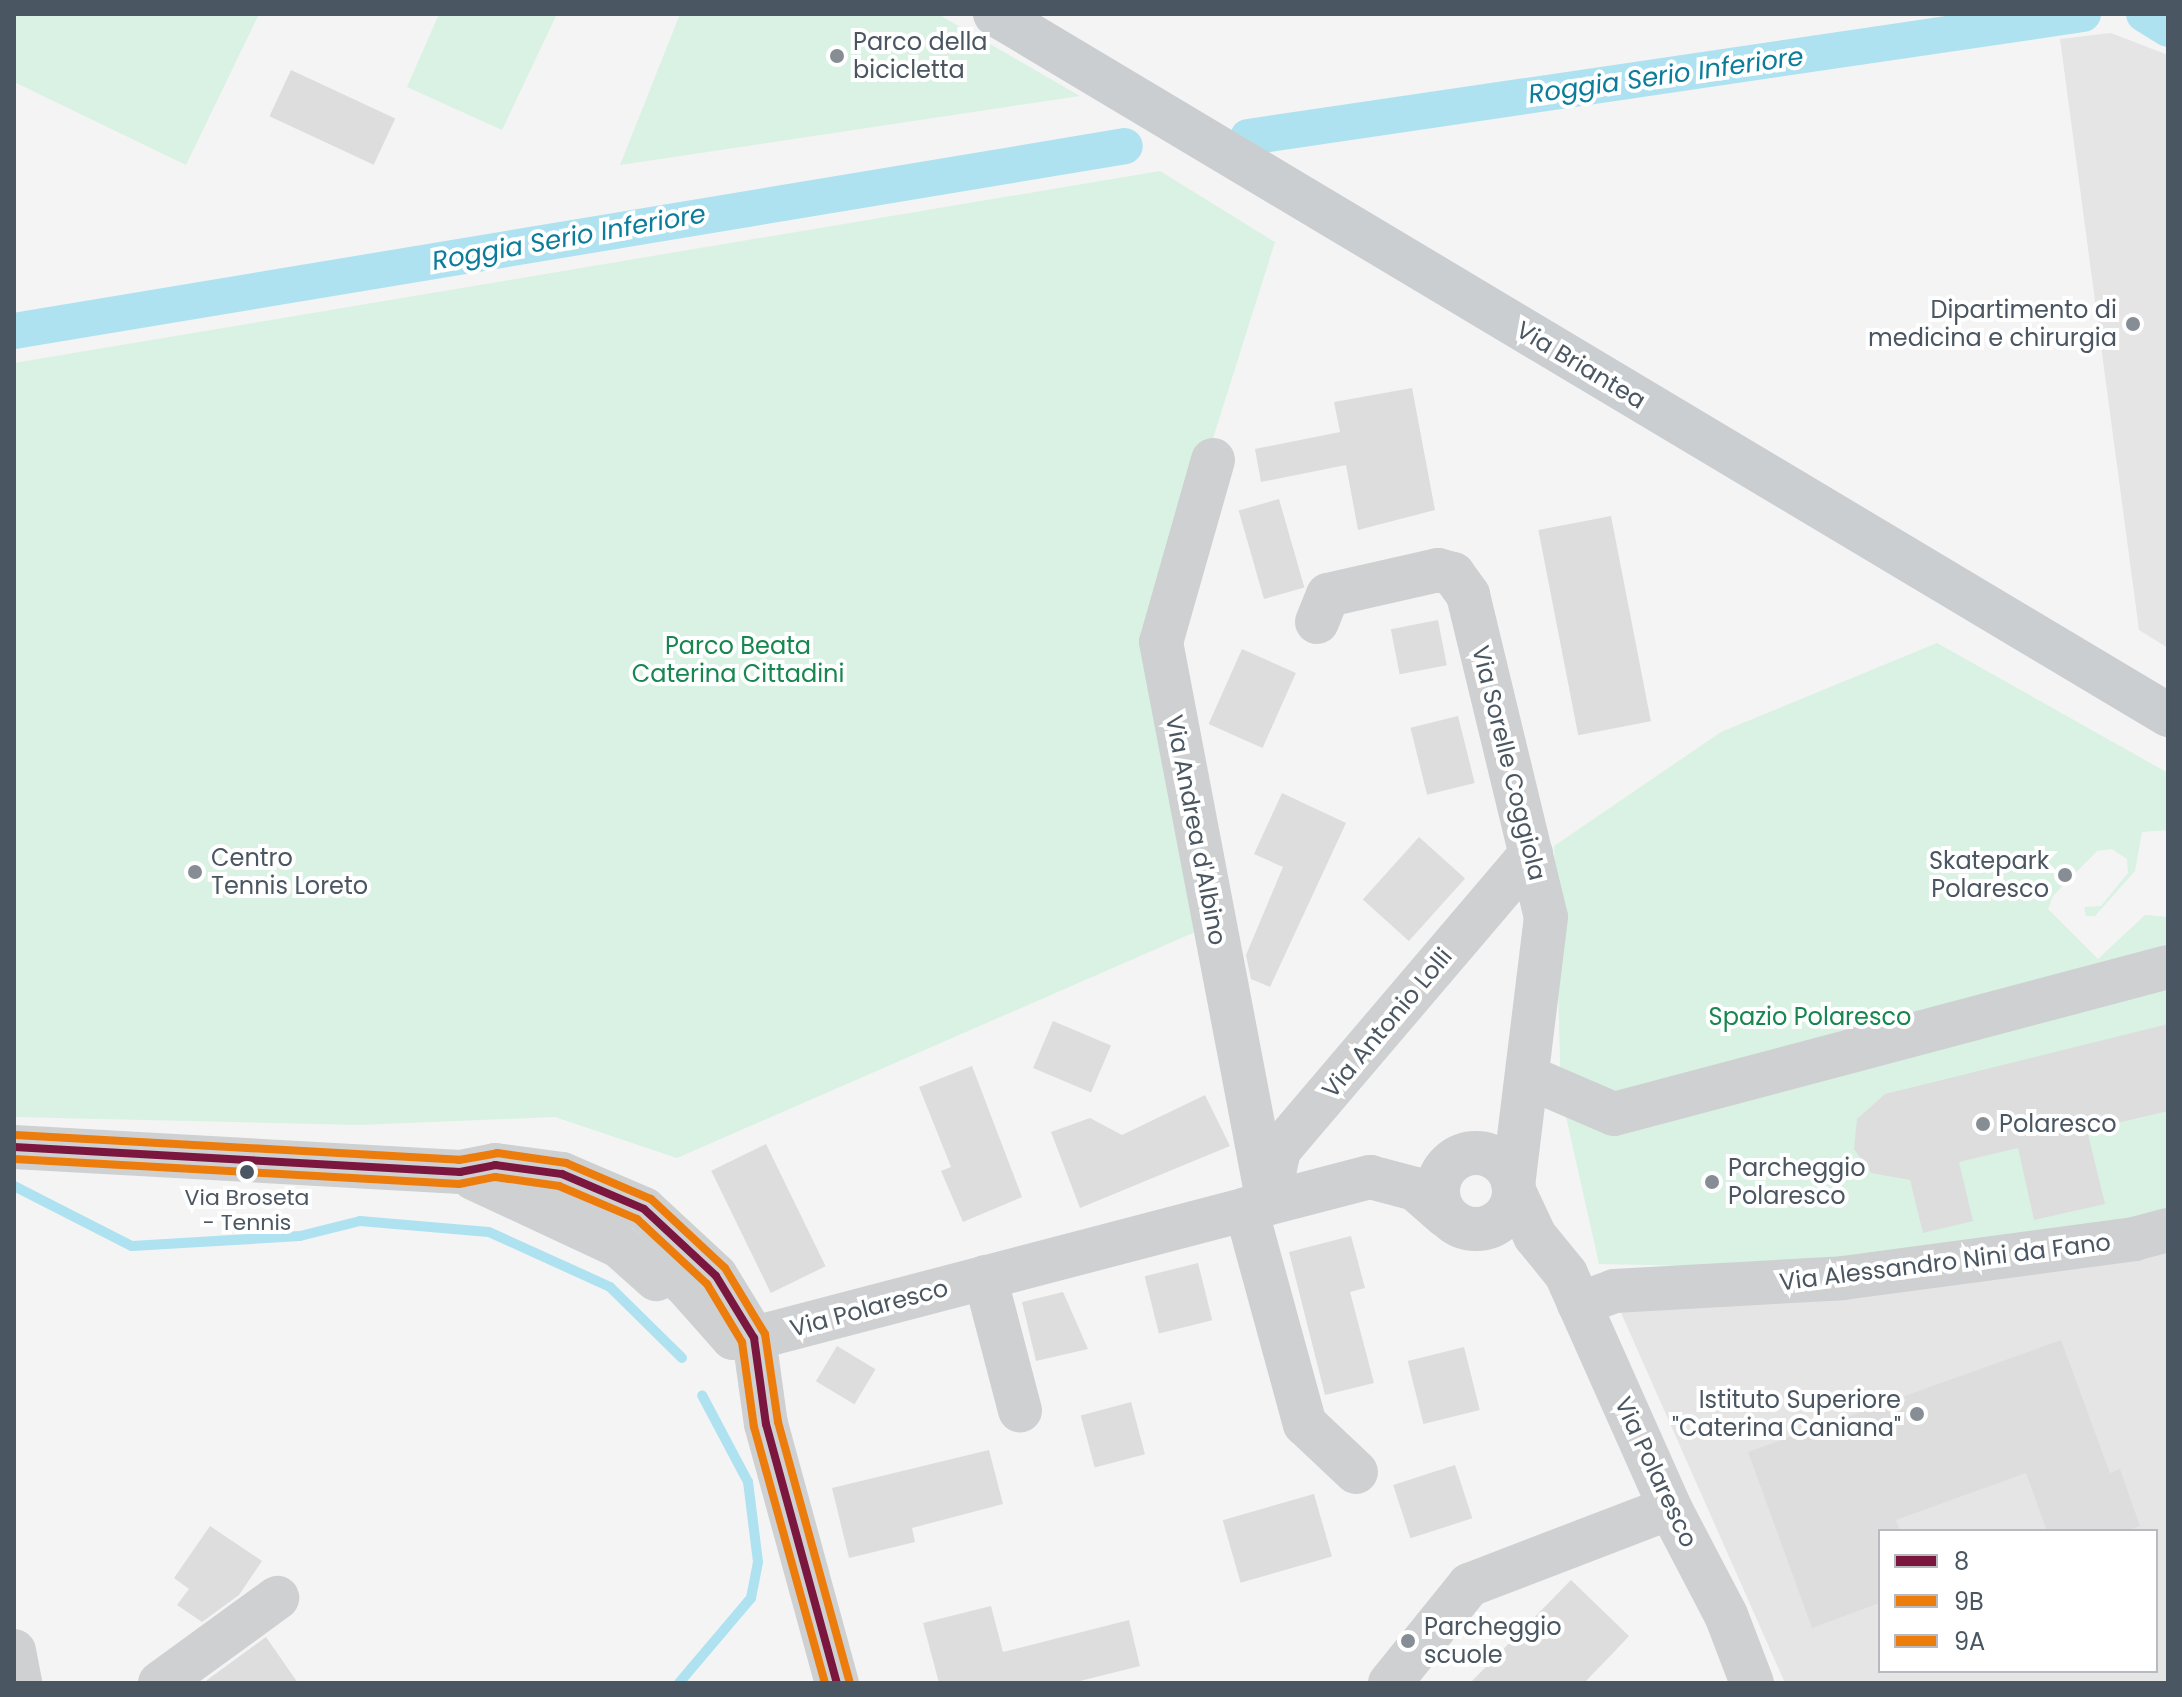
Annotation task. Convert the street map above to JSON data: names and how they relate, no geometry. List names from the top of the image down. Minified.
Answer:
{"streets":{"main road":["Via Briantea"],"street":["Via Sorelle Coggiola","Via Andrea d'Albino","Via Antonio Lolli","Via Alessandro Nini da Fano","Via Polaresco"]},"crossings":[["Via Sorelle Coggiola","Via Antonio Lolli"],["Via Sorelle Coggiola","Via Polaresco"],["Via Andrea d'Albino","Via Antonio Lolli"],["Via Andrea d'Albino","Via Polaresco"],["Via Antonio Lolli","Via Polaresco"],["Via Alessandro Nini da Fano","Via Polaresco"]],"water":["Roggia Serio Inferiore"],"parks":["Parco Beata Caterina Cittadini","Spazio Polaresco"],"places":["Parco della bicicletta","Dipartimento di medicina e chirurgia","Centro Tennis Loreto","Skatepark Polaresco","Polaresco","Via Broseta - Tennis","Parcheggio Polaresco","Istituto Superiore \"Caterina Caniana\"","Parcheggio scuole"],"lines":["transit line 9A","transit line 8","transit line 9B"],"legend":["8","9B","9A"]}
